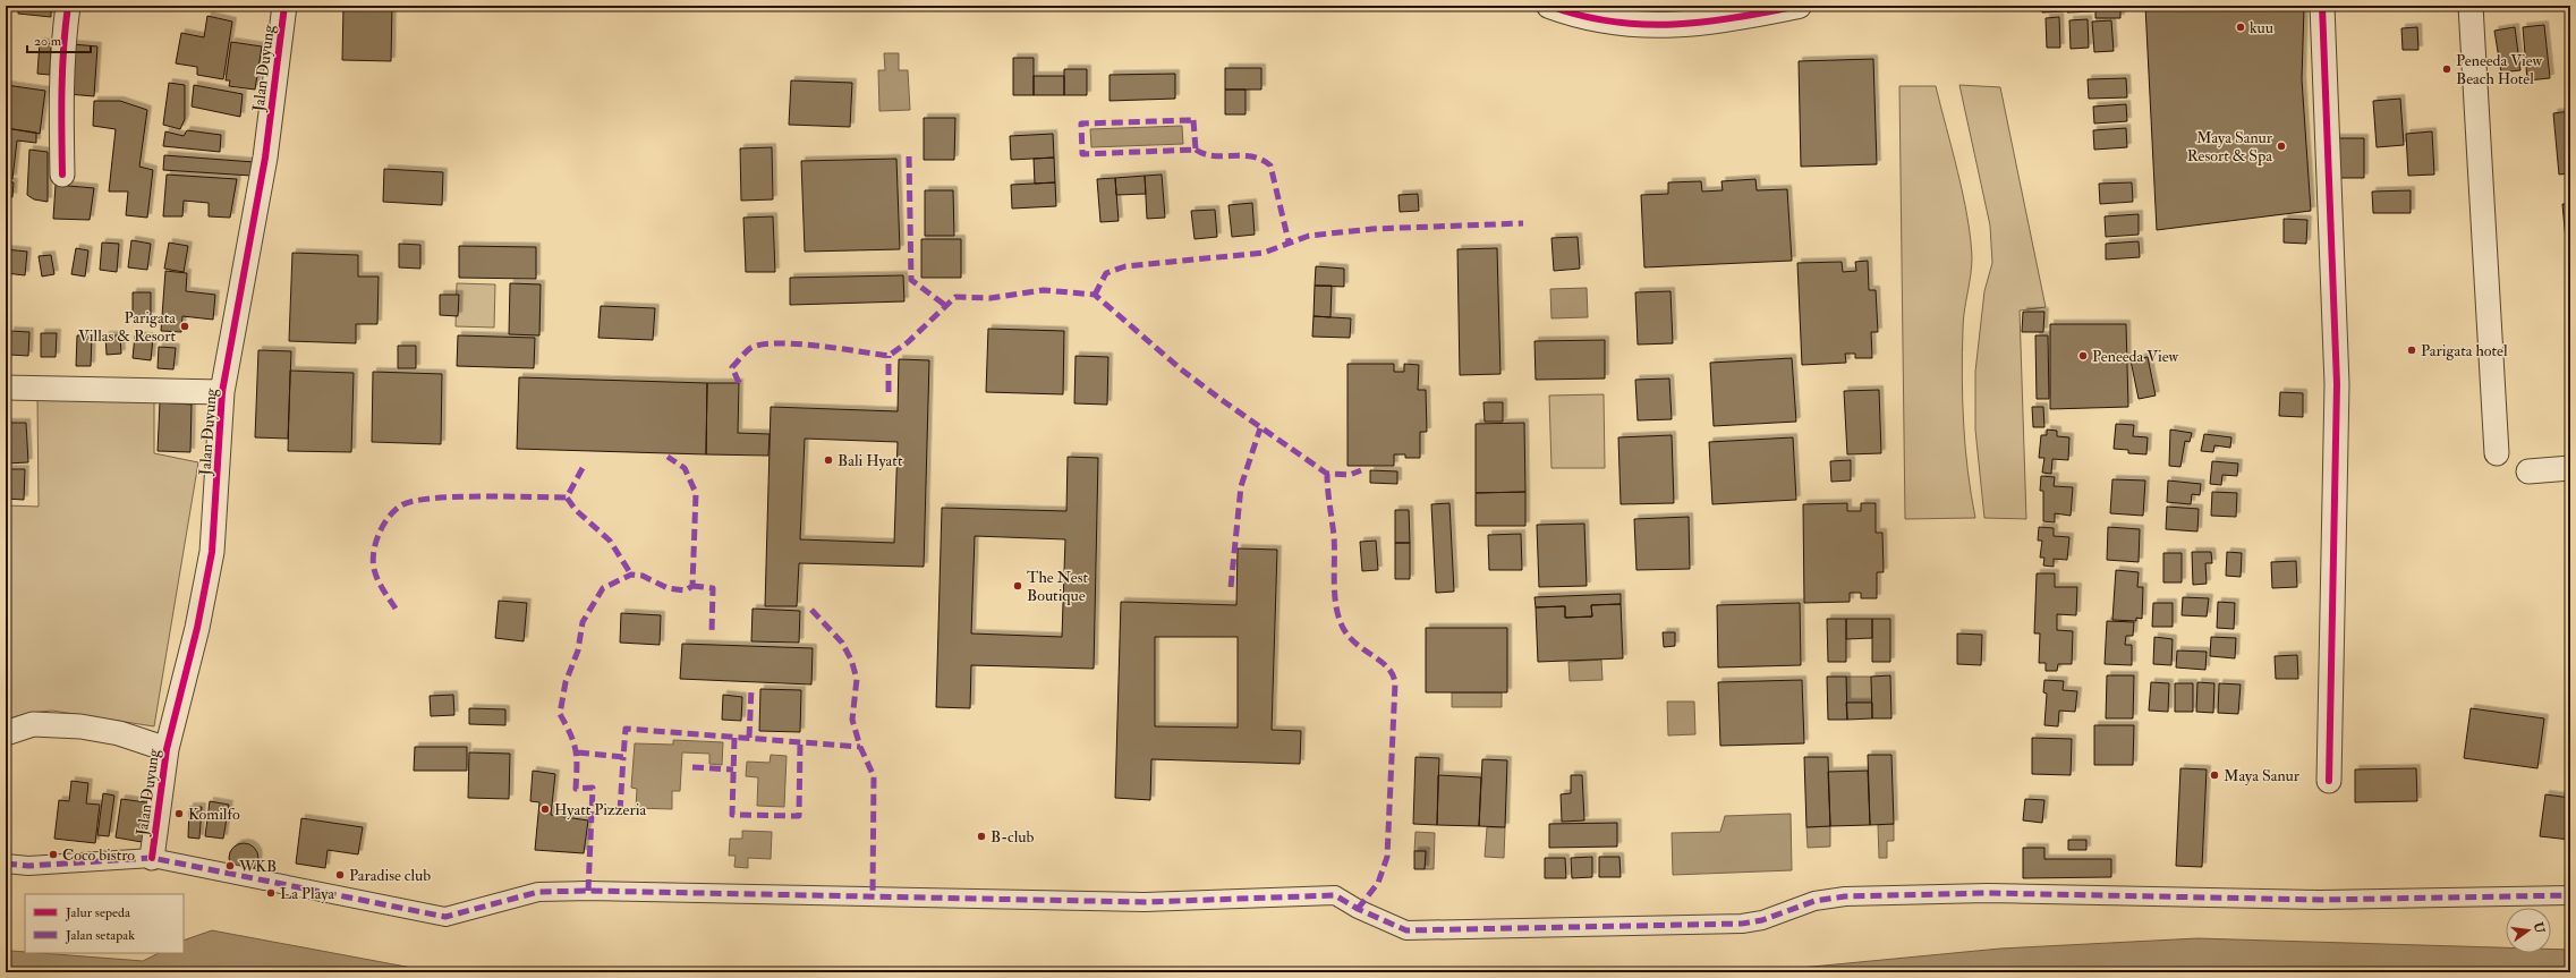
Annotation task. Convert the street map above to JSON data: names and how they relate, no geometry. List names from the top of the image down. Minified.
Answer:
{"streets":{"street":["Jalan Duyung"]},"places":["kuu","Peneeda View Beach Hotel","Maya Sanur Resort & Spa","Parigata Villas & Resort","Parigata hotel","Peneeda View","Bali Hyatt","The Nest Boutique","Maya Sanur","Hyatt Pizzeria","Komilfo","B-club","Coco bistro","WKB","Paradise club","La Playa"],"legend":["Jalur sepeda","Jalan setapak"],"scale_bar":"20 m","north":"right"}
